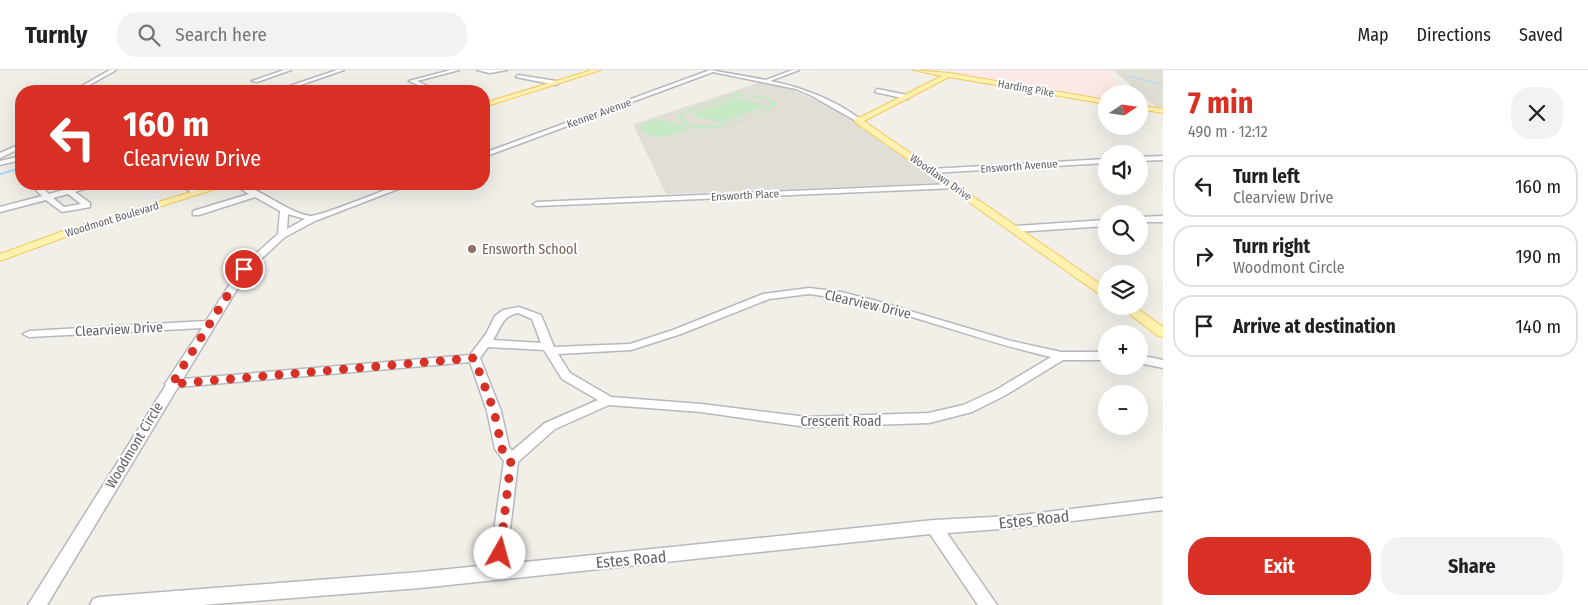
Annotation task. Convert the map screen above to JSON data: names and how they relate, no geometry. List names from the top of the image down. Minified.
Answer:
{"streets":{"main road":["Harding Pike","Woodlawn Drive","Woodmont Boulevard"],"street":["Kenner Avenue","Ensworth Avenue","Ensworth Place","Clearview Drive","Crescent Road","Woodmont Circle","Estes Road"]},"crossings":[["Ensworth Avenue","Woodlawn Drive"],["Woodlawn Drive","Ensworth Place"],["Clearview Drive","Crescent Road"],["Clearview Drive","Woodmont Circle"]],"places":["Ensworth School"],"north":"right","page":{"header":"Turnly","search":"Search here","nav":["Map","Directions","Saved"],"heading":["7 min","490 m · 12:12"],"map_buttons":["+","−"],"turn":["160 m","Clearview Drive"],"list":[{"name":"Turn left","note":"Clearview Drive","value":"160 m"},{"name":"Turn right","note":"Woodmont Circle","value":"190 m"},{"name":"Arrive at destination","value":"140 m"}],"buttons":["Exit","Share"]}}
